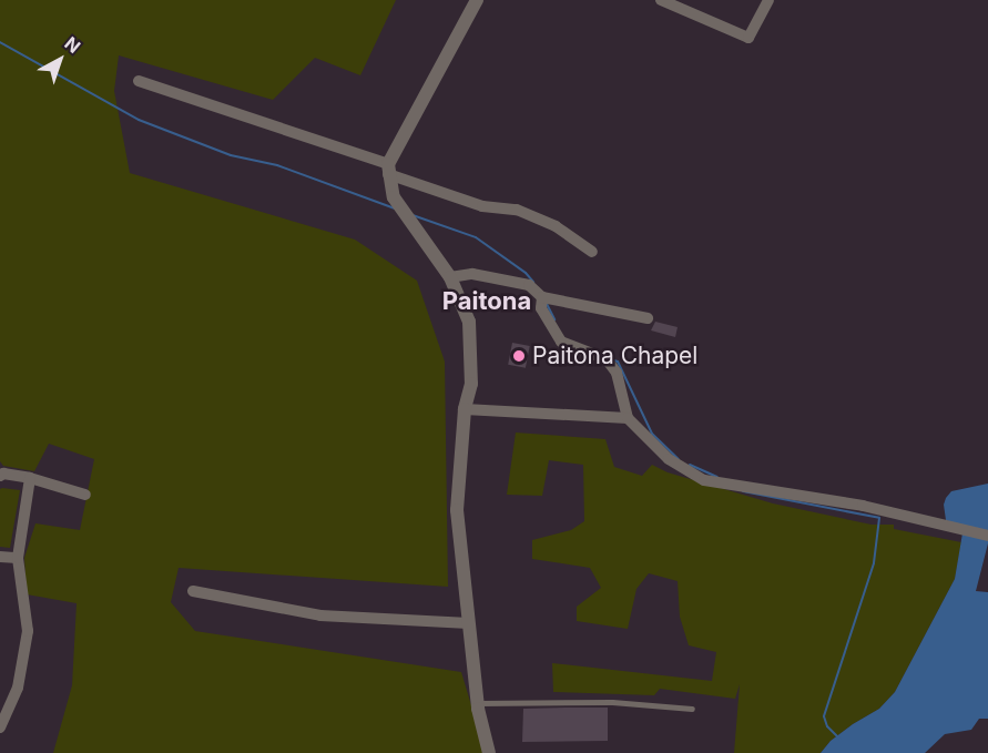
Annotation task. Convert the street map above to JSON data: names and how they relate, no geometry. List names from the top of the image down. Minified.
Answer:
{"districts":["Paitona"],"places":["Paitona Chapel"],"north":"top right"}
